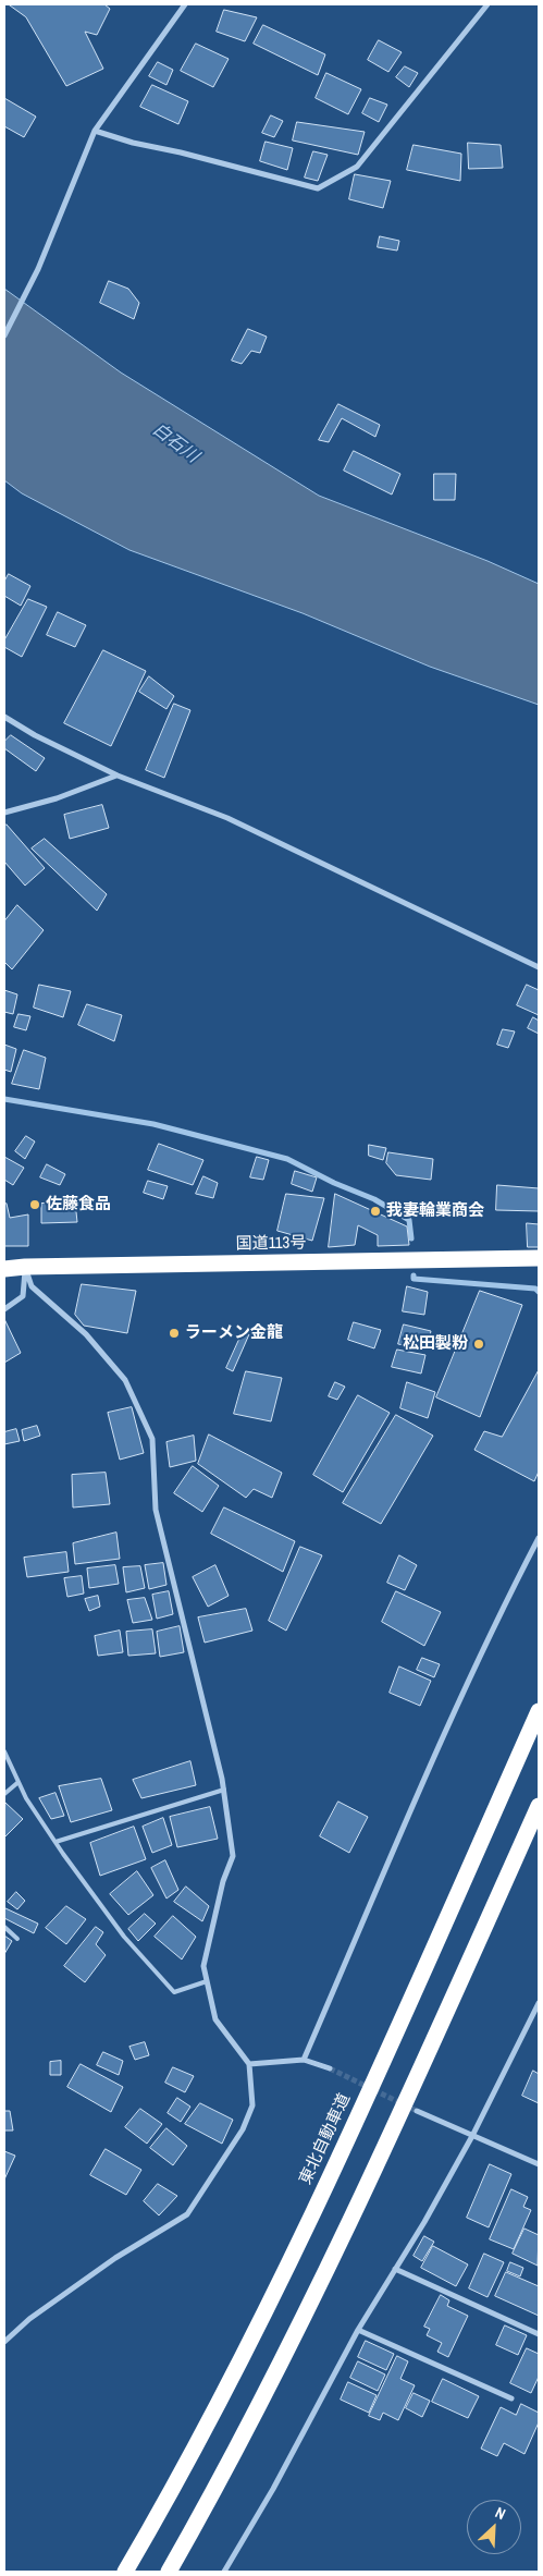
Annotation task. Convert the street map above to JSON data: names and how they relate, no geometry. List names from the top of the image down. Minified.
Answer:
{"streets":{"highway":["国道113号","東北自動車道"]},"water":["白石川"],"places":["佐藤食品","我妻輪業商会","ラーメン金龍","松田製粉"],"north":"top right"}
